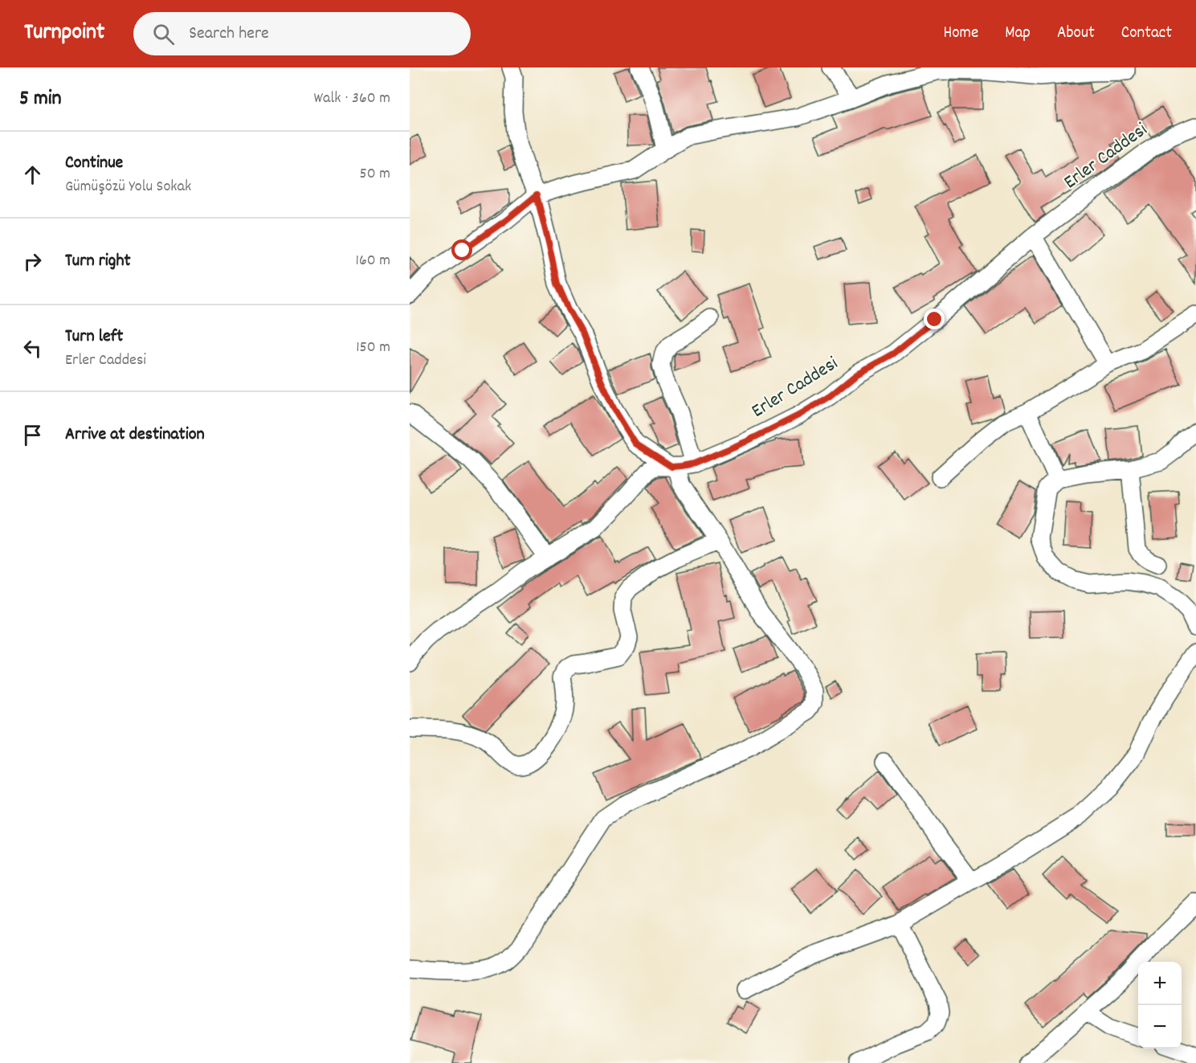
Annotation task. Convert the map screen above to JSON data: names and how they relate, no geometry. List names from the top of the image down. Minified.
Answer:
{"streets":{"street":["Erler Caddesi"]},"page":{"header":"Turnpoint","search":"Search here","nav":["Home","Map","About","Contact"],"heading":["5 min","Walk · 360 m"],"list":[["Continue","Gümüşözü Yolu Sokak","50 m"],["Turn right","160 m"],["Turn left","Erler Caddesi","150 m"],"Arrive at destination"],"map_buttons":["+","−"]}}
